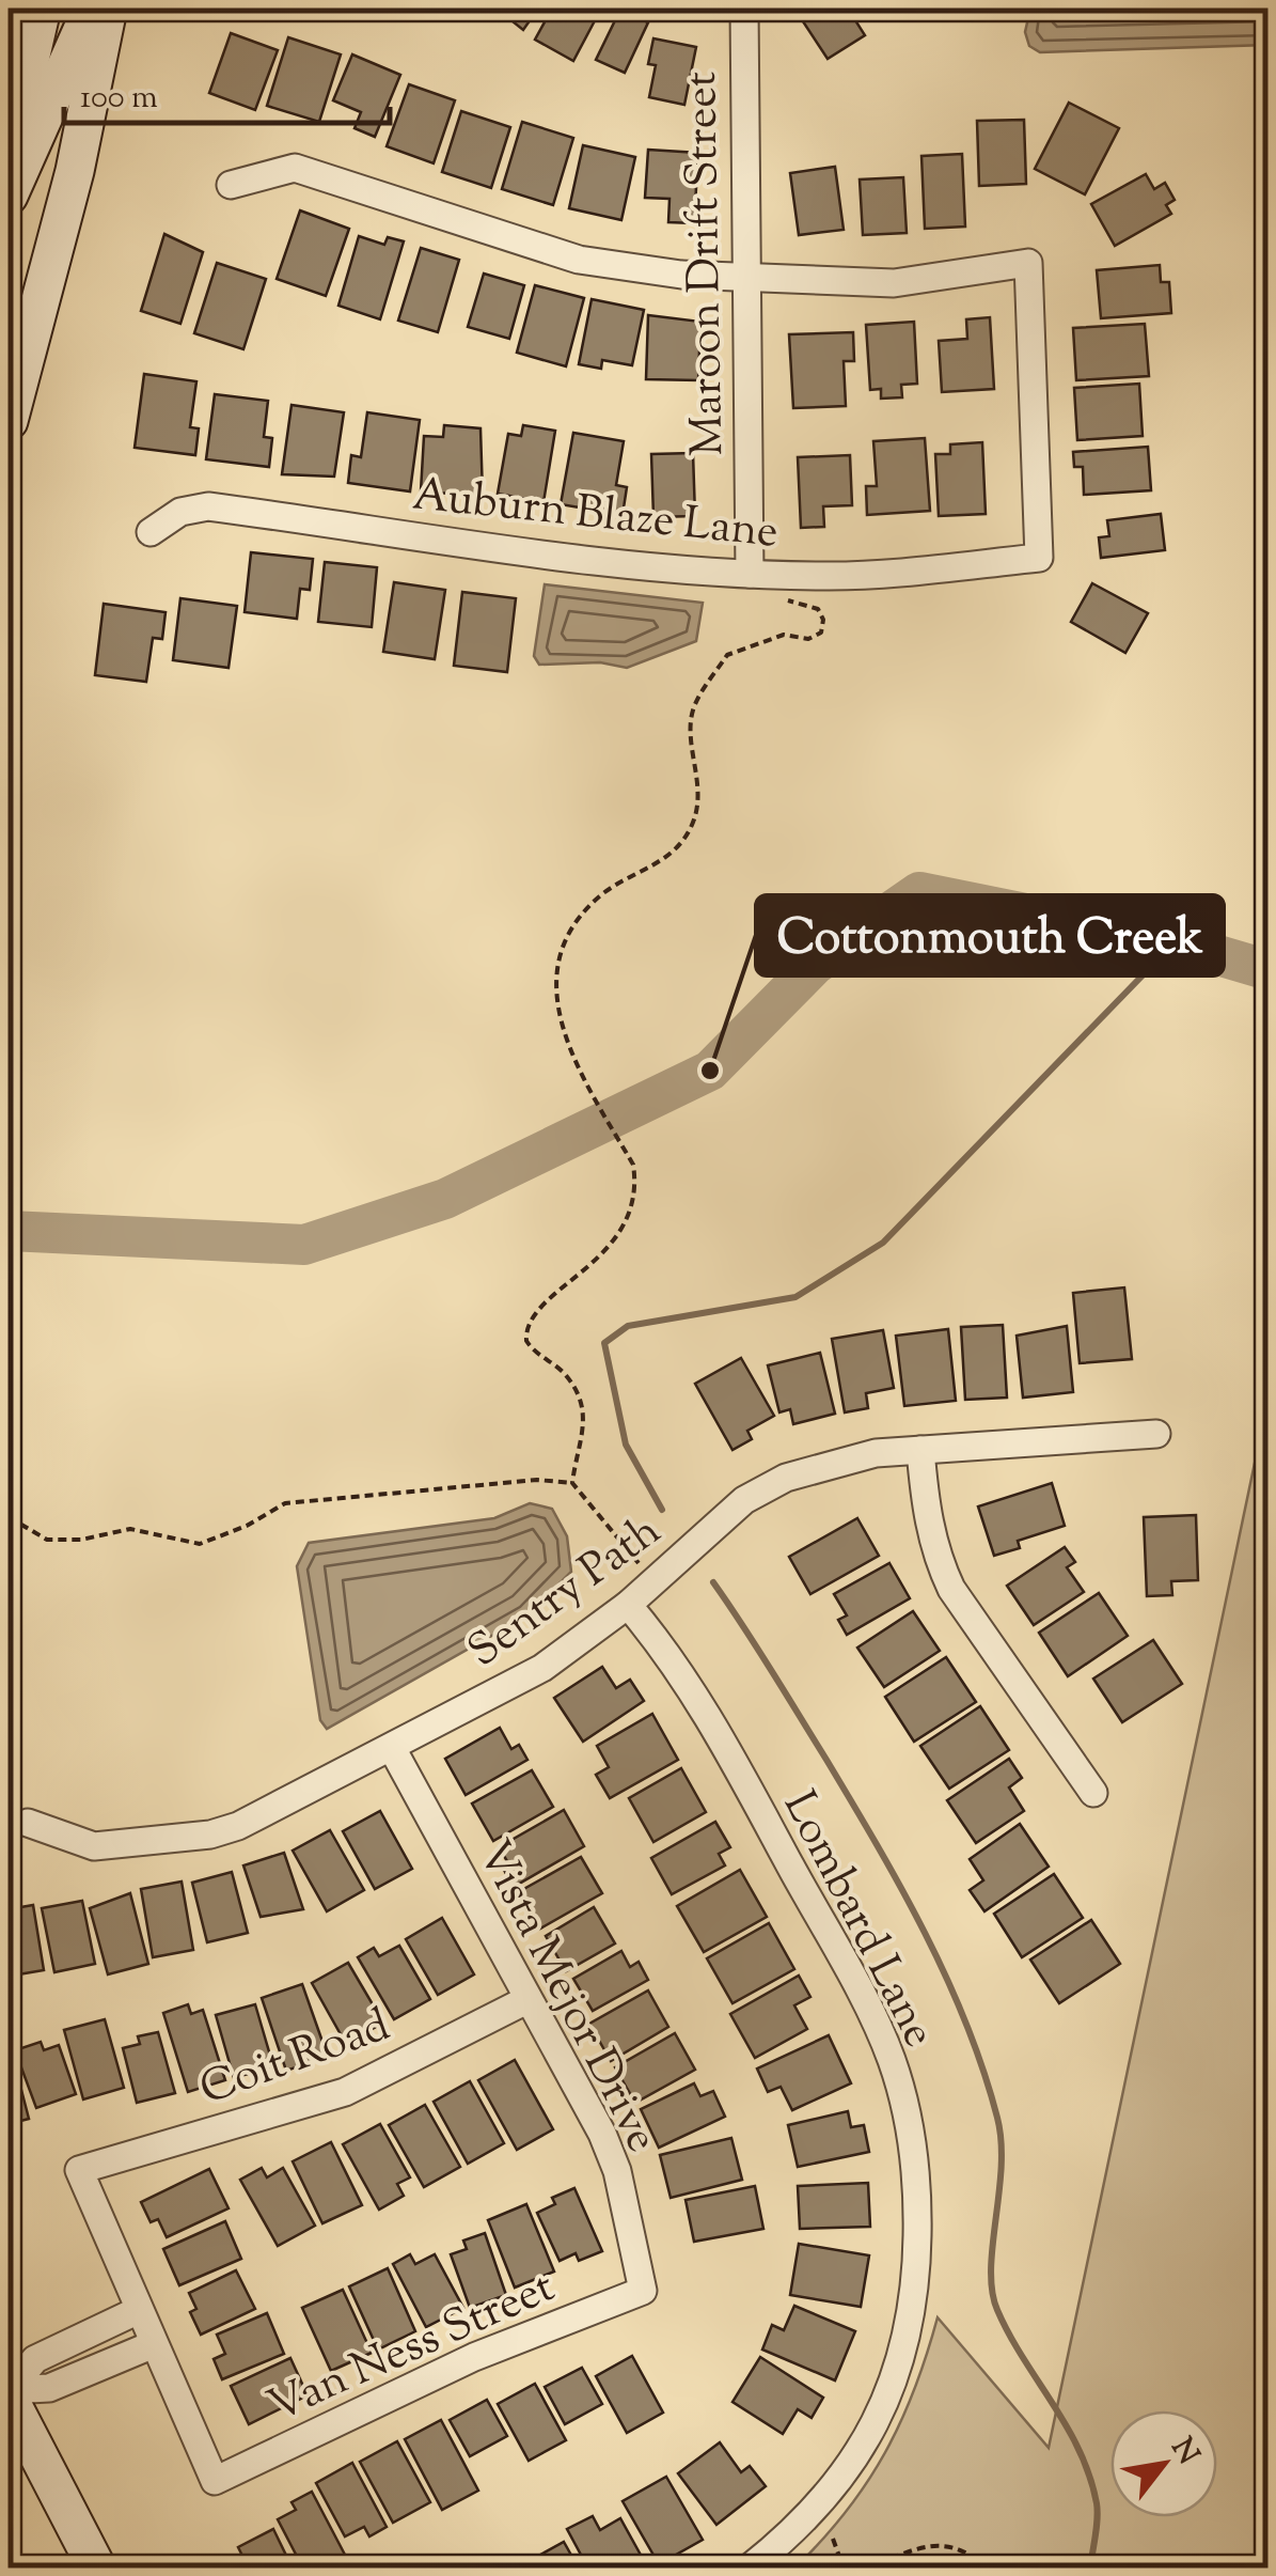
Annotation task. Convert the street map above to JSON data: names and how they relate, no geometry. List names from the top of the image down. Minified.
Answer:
{"streets":{"street":["Maroon Drift Street","Auburn Blaze Lane","Sentry Path","Lombard Lane","Vista Mejor Drive","Coit Road","Van Ness Street"]},"crossings":[["Maroon Drift Street","Auburn Blaze Lane"],["Sentry Path","Lombard Lane"],["Sentry Path","Vista Mejor Drive"],["Vista Mejor Drive","Coit Road"],["Vista Mejor Drive","Van Ness Street"]],"places":["Cottonmouth Creek"],"scale_bar":"100 m","north":"top right"}
